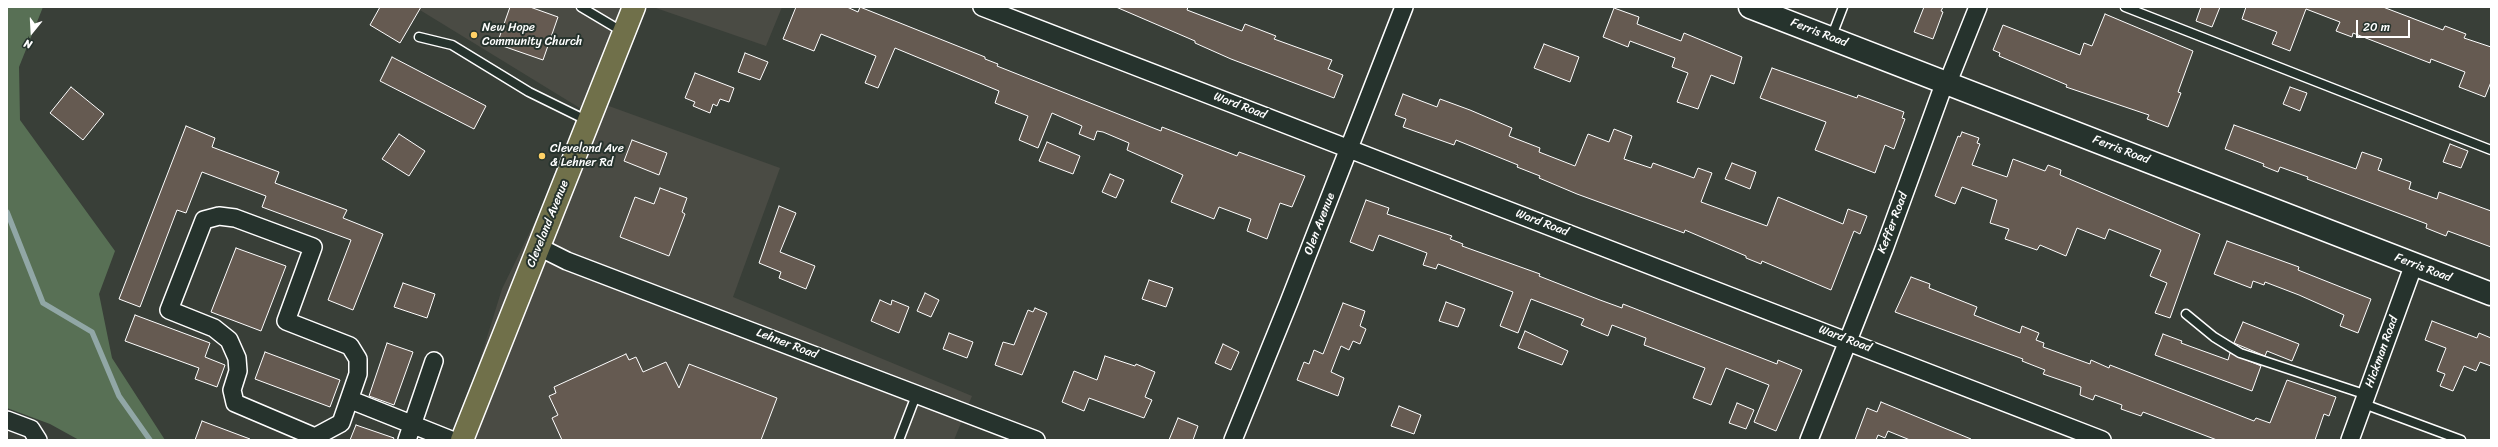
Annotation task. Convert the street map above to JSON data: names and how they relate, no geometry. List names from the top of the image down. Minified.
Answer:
{"streets":{"main road":["Ferris Road","Cleveland Avenue"],"street":["Ward Road","Keffer Road","Olen Avenue","Lehner Road","Hickman Road"]},"crossings":[["Ferris Road","Keffer Road"],["Ferris Road","Hickman Road"],["Ward Road","Keffer Road"],["Ward Road","Olen Avenue"],["Cleveland Avenue","Lehner Road"]],"places":["New Hope Community Church","Cleveland Ave & Lehner Rd"],"scale_bar":"20 m","north":"bottom"}
